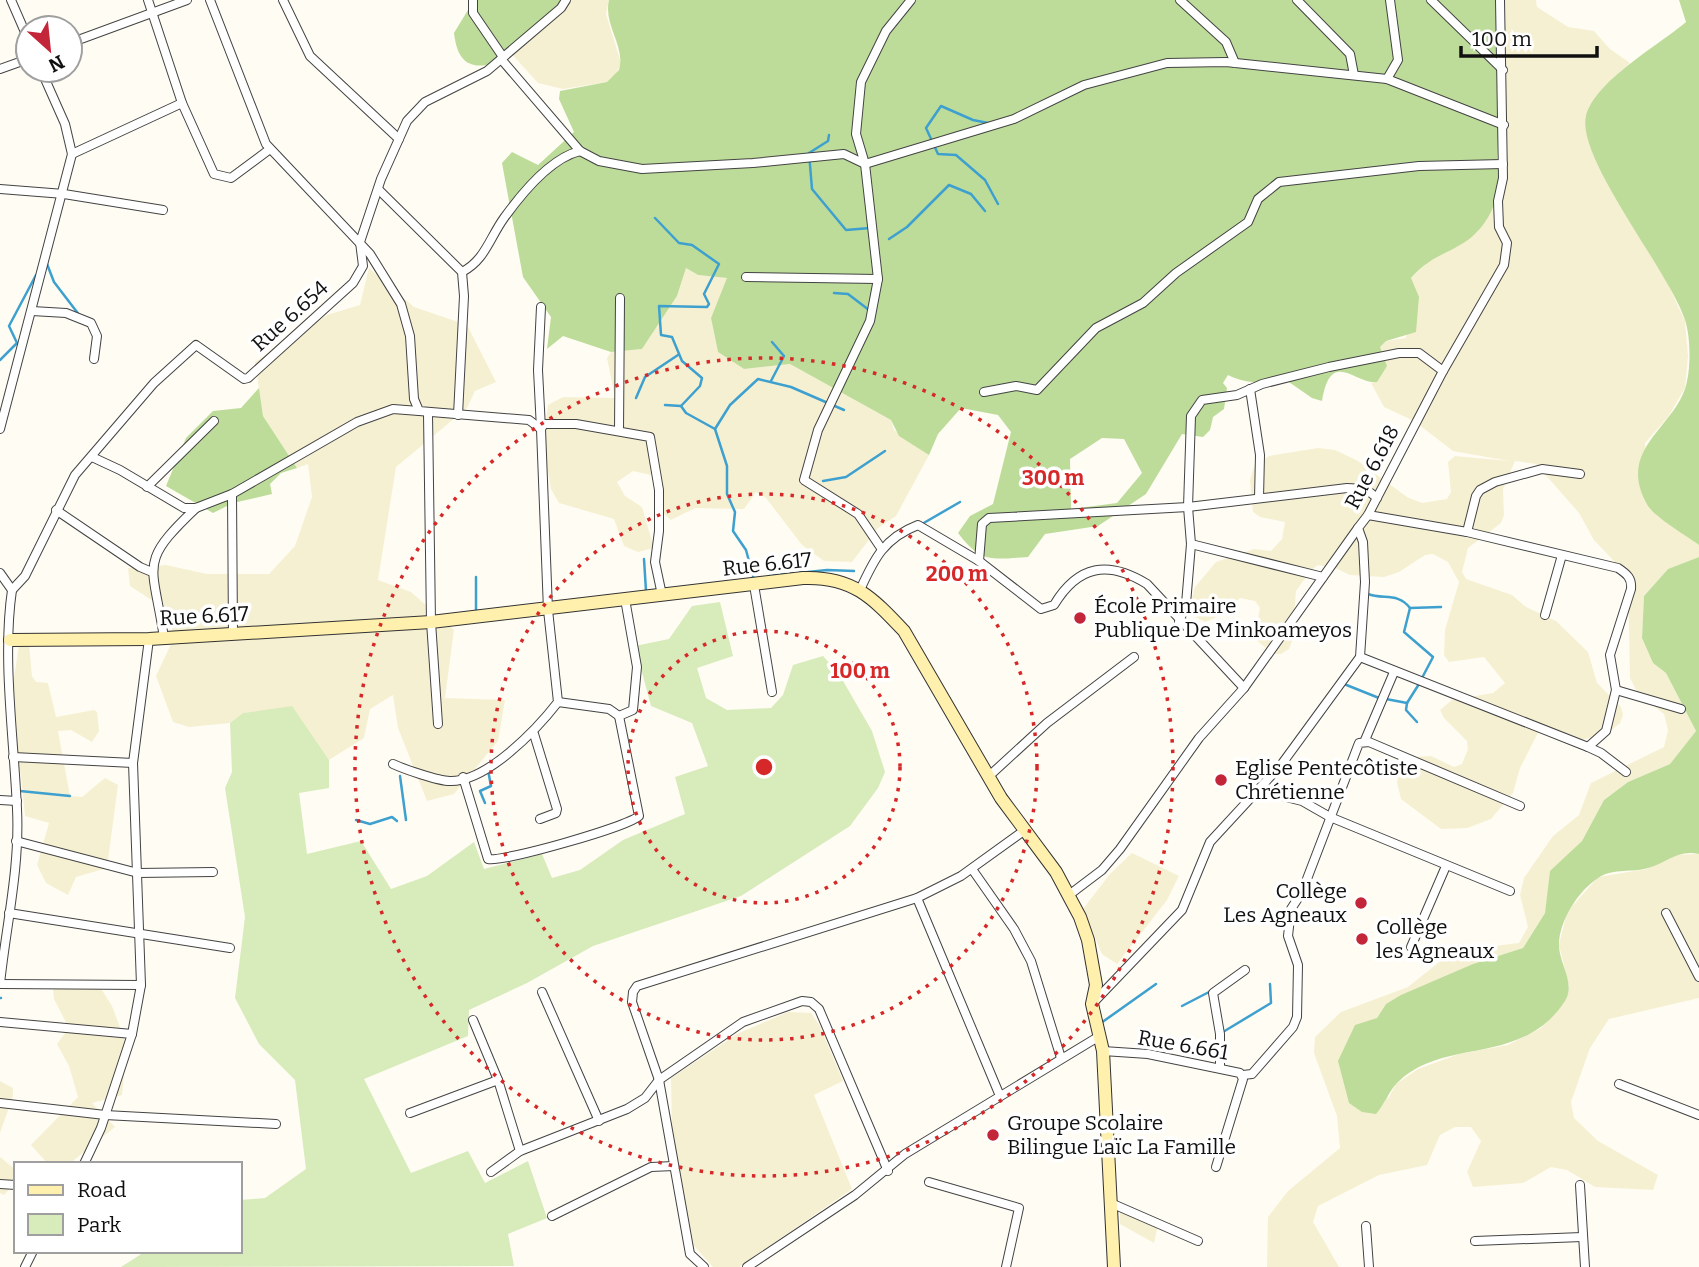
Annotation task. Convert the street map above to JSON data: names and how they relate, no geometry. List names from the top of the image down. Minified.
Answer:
{"streets":{"street":["Rue 6.654","Rue 6.618","Rue 6.617","Rue 6.661"]},"crossings":[["Rue 6.617","Rue 6.661"]],"places":["École Primaire Publique De Minkoameyos","Eglise Pentecôtiste Chrétienne","Collège Les Agneaux","Collège les Agneaux","Groupe Scolaire Bilingue Laïc La Famille"],"legend":["Road","Park"],"scale_bar":"100 m","north":"bottom right","rings":["300 m","200 m","100 m"]}
